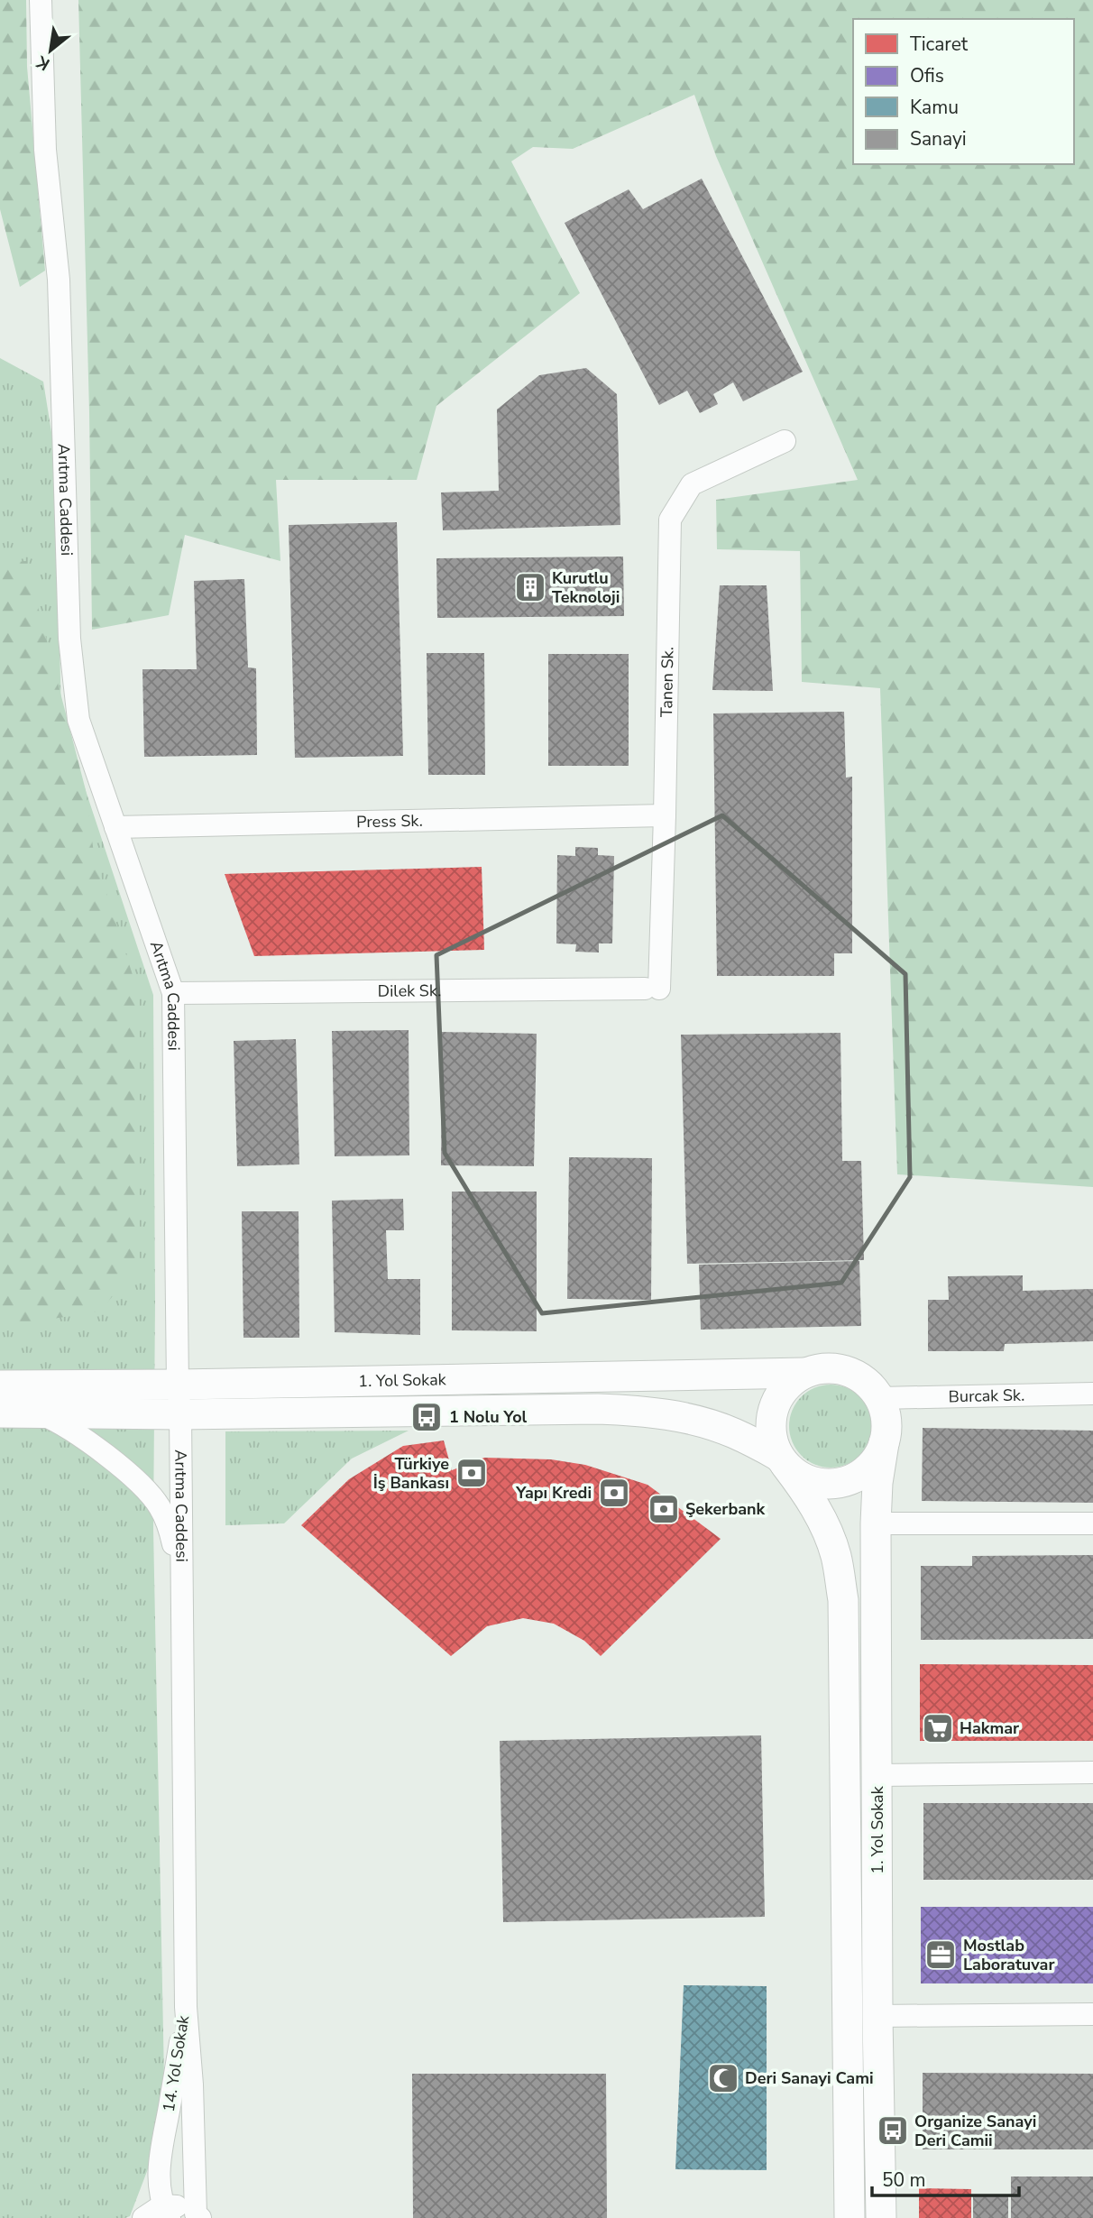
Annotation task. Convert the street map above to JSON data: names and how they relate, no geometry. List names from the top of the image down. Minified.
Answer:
{"streets":{"main road":["1. Yol Sokak"],"street":["Arıtma Caddesi","Tanen Sk.","Press Sk.","Dilek Sk.","Burcak Sk.","14. Yol Sokak"]},"crossings":[["Arıtma Caddesi","Press Sk."],["Arıtma Caddesi","Dilek Sk."],["Arıtma Caddesi","1. Yol Sokak"],["Arıtma Caddesi","14. Yol Sokak"],["Tanen Sk.","Press Sk."],["Tanen Sk.","Dilek Sk."],["1. Yol Sokak","Burcak Sk."]],"places":{"building":["Kurutlu Teknoloji"],"bus stop":["1 Nolu Yol","Organize Sanayi Deri Camii"],"bank":["Türkiye İş Bankası","Yapı Kredi","Şekerbank"],"supermarket":["Hakmar"],"office":["Mostlab Laboratuvar"],"mosque":["Deri Sanayi Cami"]},"legend":["Ticaret","Ofis","Kamu","Sanayi"],"scale_bar":"50 m","north":"bottom left"}
